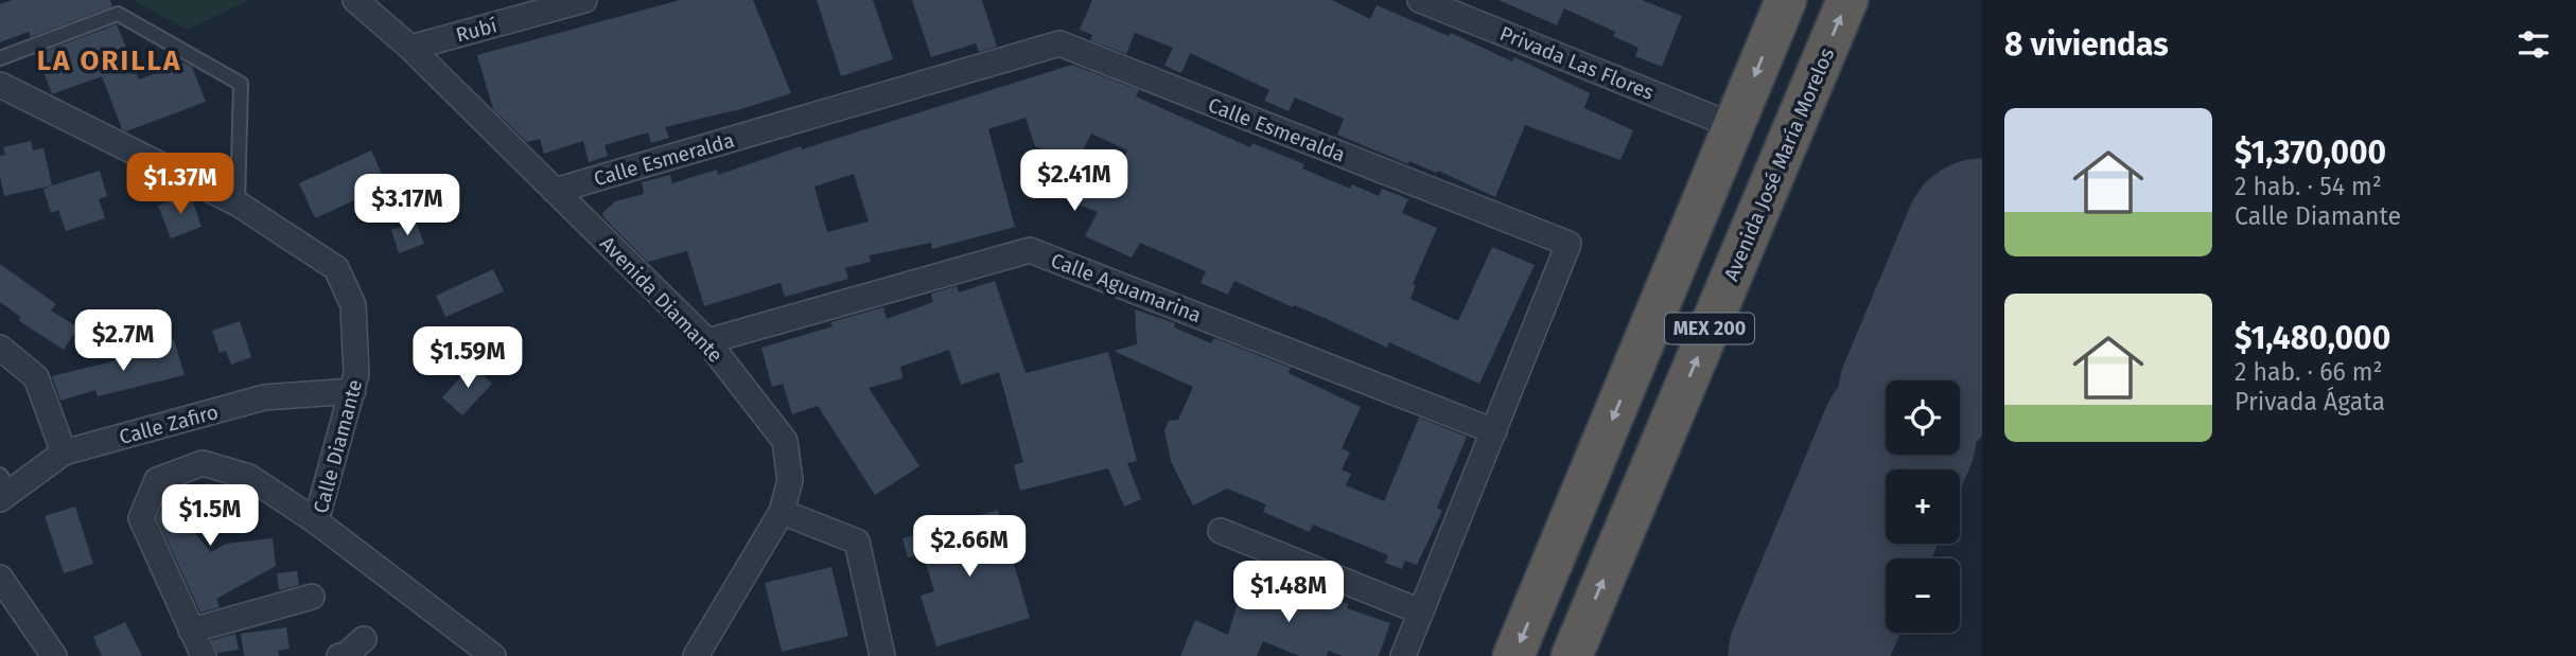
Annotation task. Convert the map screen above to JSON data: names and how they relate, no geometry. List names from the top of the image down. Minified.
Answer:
{"streets":{"highway":["Avenida José María Morelos","MEX 200"],"street":["Rubí","Privada Las Flores","Calle Esmeralda","Calle Aguamarina","Avenida Diamante","Calle Zafiro","Calle Diamante"]},"crossings":[["Rubí","Avenida Diamante"],["Privada Las Flores","MEX 200"],["Calle Esmeralda","Calle Aguamarina"],["Calle Esmeralda","Avenida Diamante"],["Calle Aguamarina","Avenida Diamante"],["Calle Zafiro","Calle Diamante"]],"districts":["LA ORILLA"],"page":{"heading":"8 viviendas","list":[{"name":"$1,370,000","note":"2 hab. · 54 m² · Calle Diamante"},{"name":"$1,480,000","note":"2 hab. · 66 m² · Privada Ágata"}],"price":["$2.41M","$1.37M","$3.17M","$2.7M","$1.59M","$1.5M","$2.66M","$1.48M"],"map_buttons":["+","−"]}}
